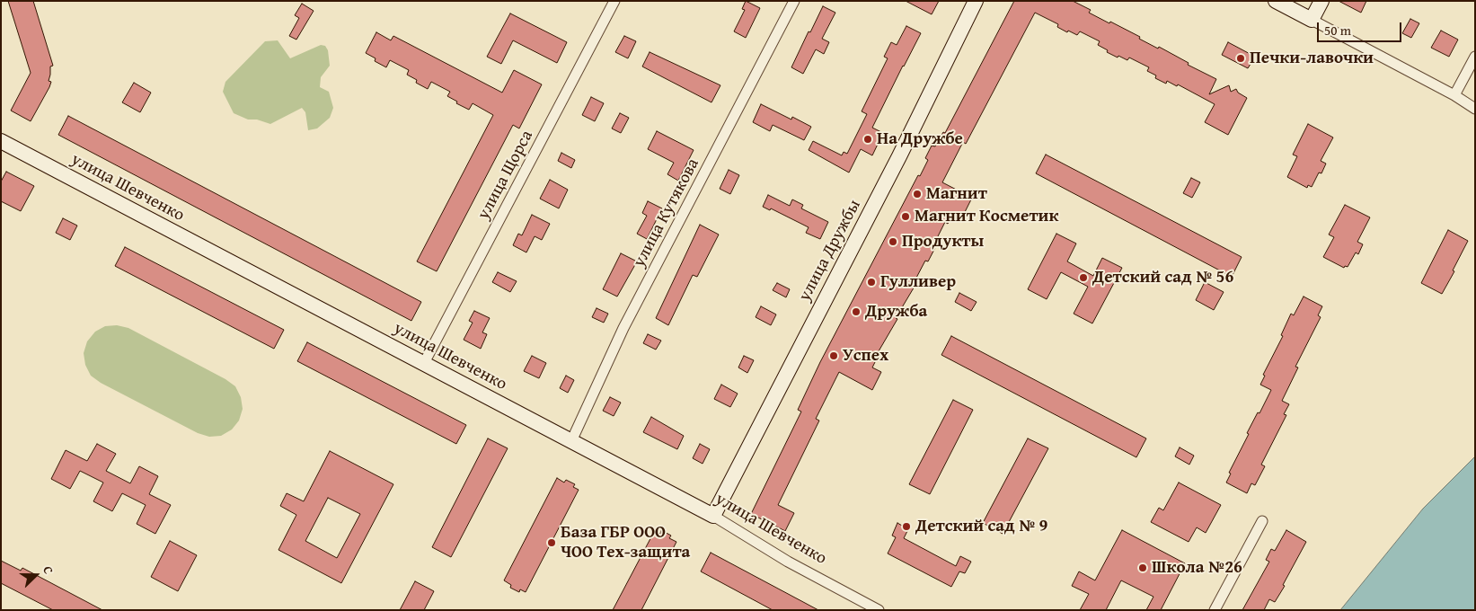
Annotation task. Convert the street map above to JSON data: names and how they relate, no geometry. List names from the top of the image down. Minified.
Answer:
{"streets":{"street":["улица Щорса","улица Шевченко","улица Кутякова","улица Дружбы"]},"crossings":[["улица Щорса","улица Шевченко"],["улица Шевченко","улица Кутякова"],["улица Шевченко","улица Дружбы"]],"places":["Печки-лавочки","На Дружбе","Магнит","Магнит Косметик","Продукты","Детский сад № 56","Гулливер","Дружба","Успех","Детский сад № 9","База ГБР ООО ЧОО Тех-защита","Школа №26"],"scale_bar":"50 m","north":"right"}
